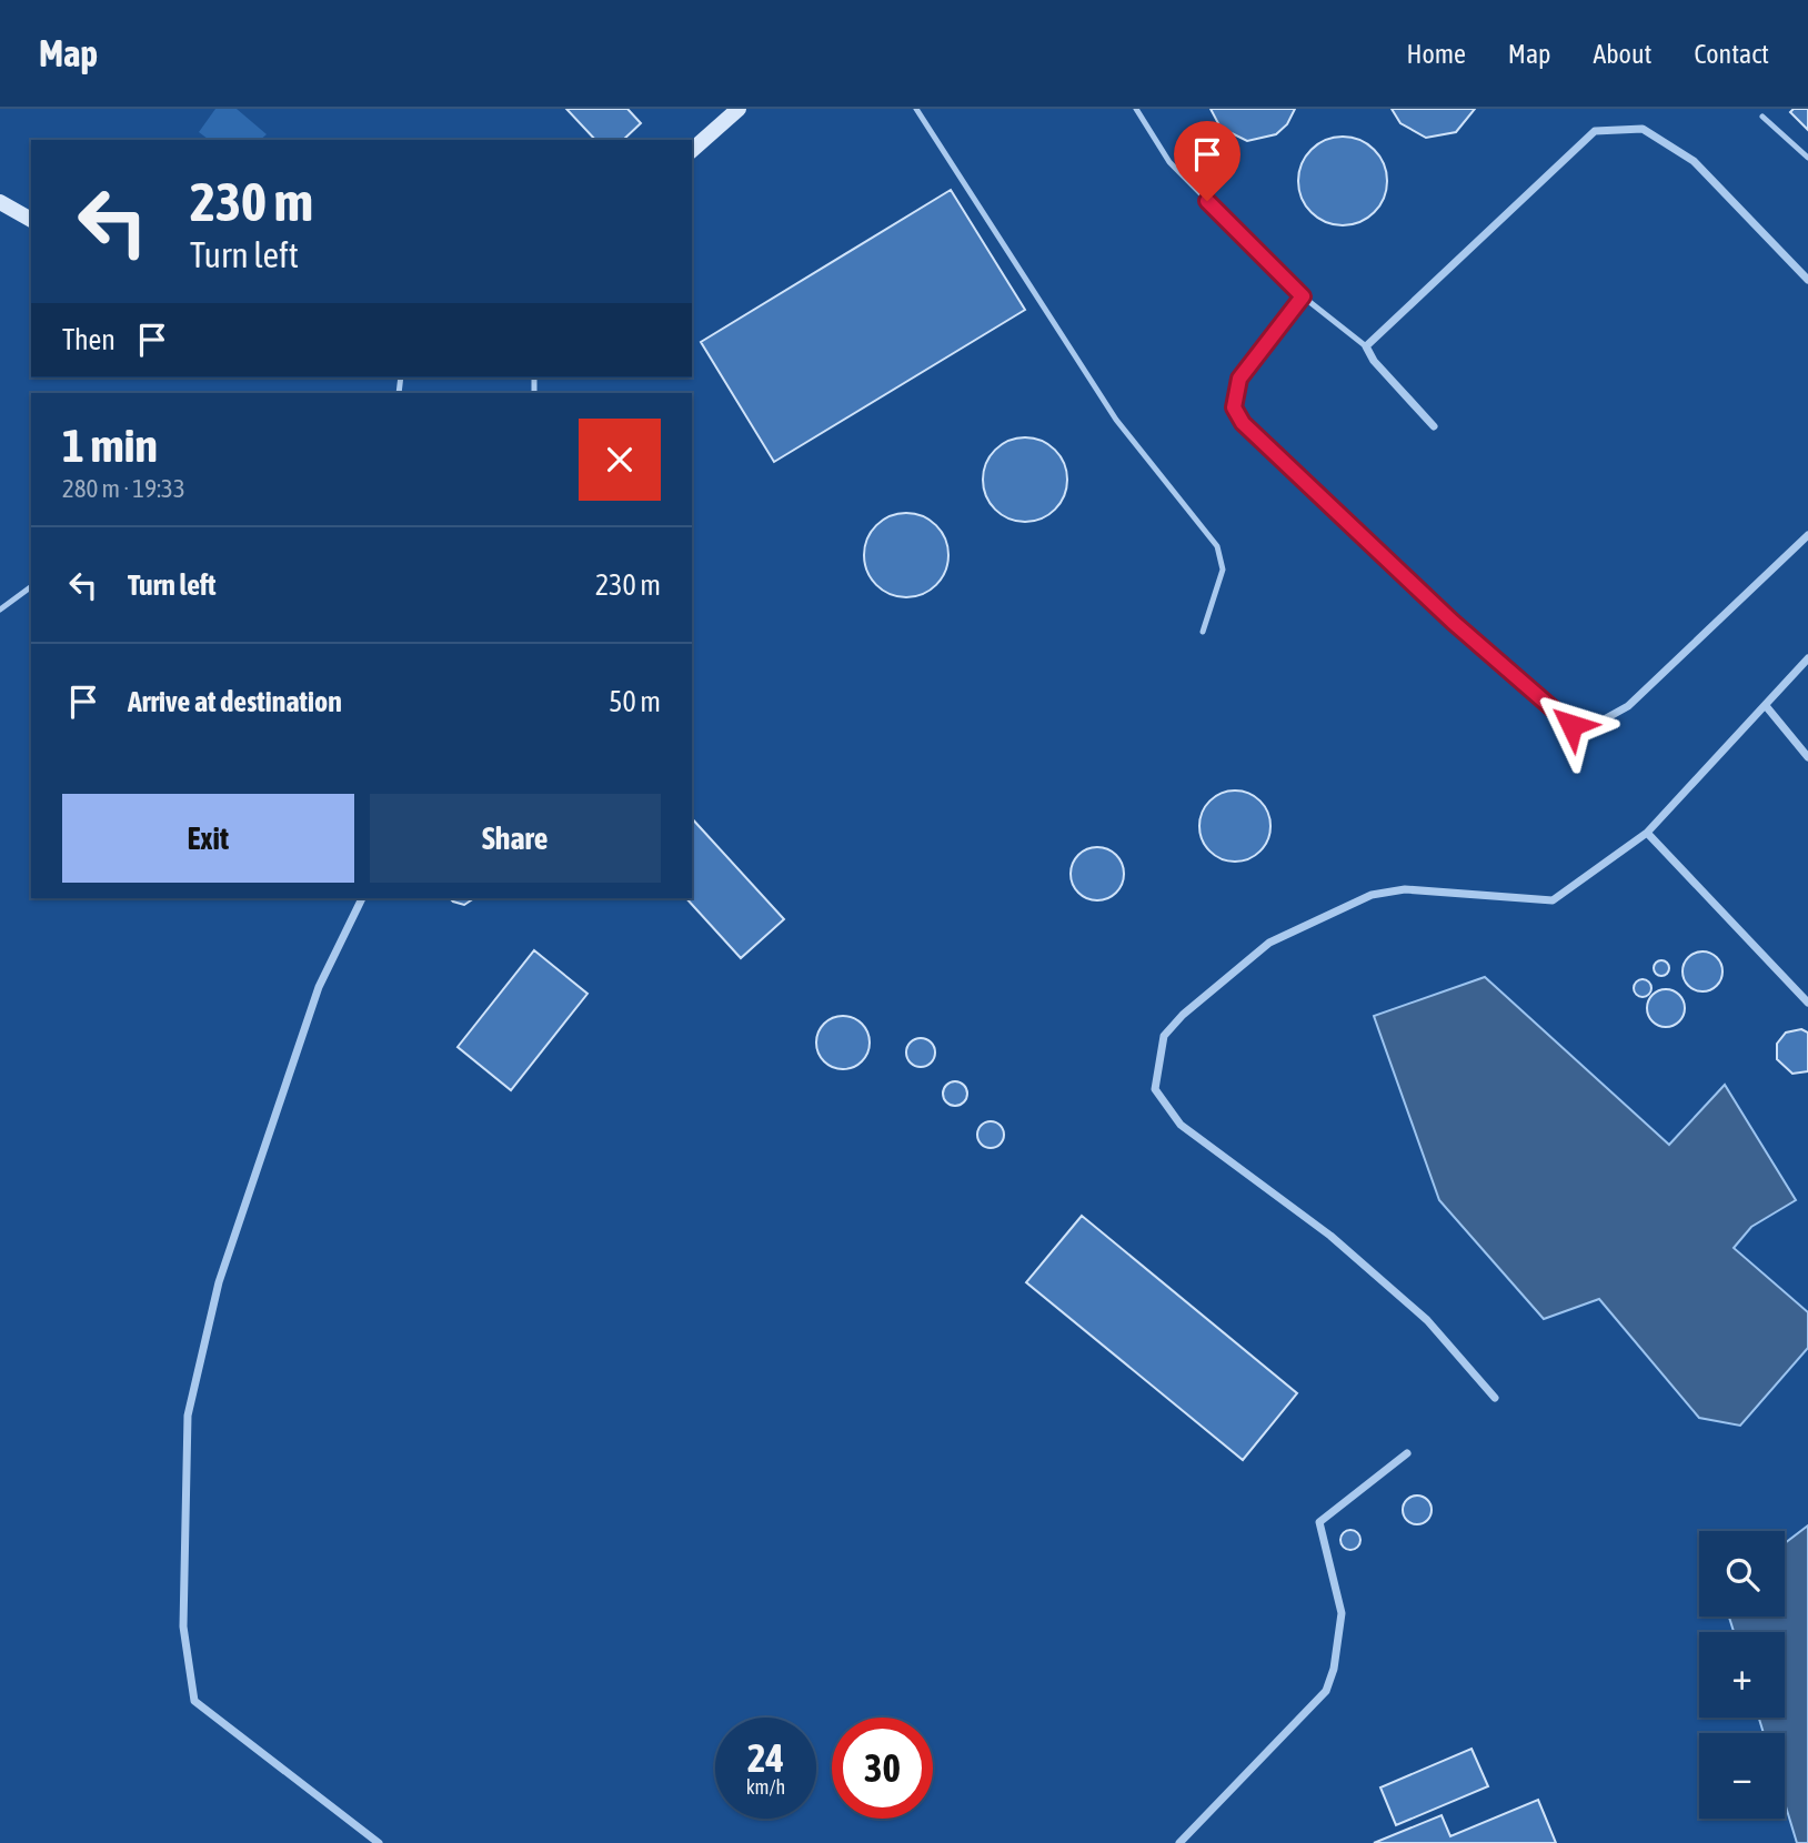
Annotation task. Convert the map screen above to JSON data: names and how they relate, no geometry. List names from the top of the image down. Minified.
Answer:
{"page":{"header":"Map","nav":["Home","Map","About","Contact"],"turn":["230 m","Turn left"],"then":"Then","heading":["1 min","280 m · 19:33"],"list":[{"name":"Turn left","value":"230 m"},{"name":"Arrive at destination","value":"50 m"}],"buttons":["Exit","Share"],"map_buttons":["+","−"],"speed":"24 km/h","limit":"30"}}
